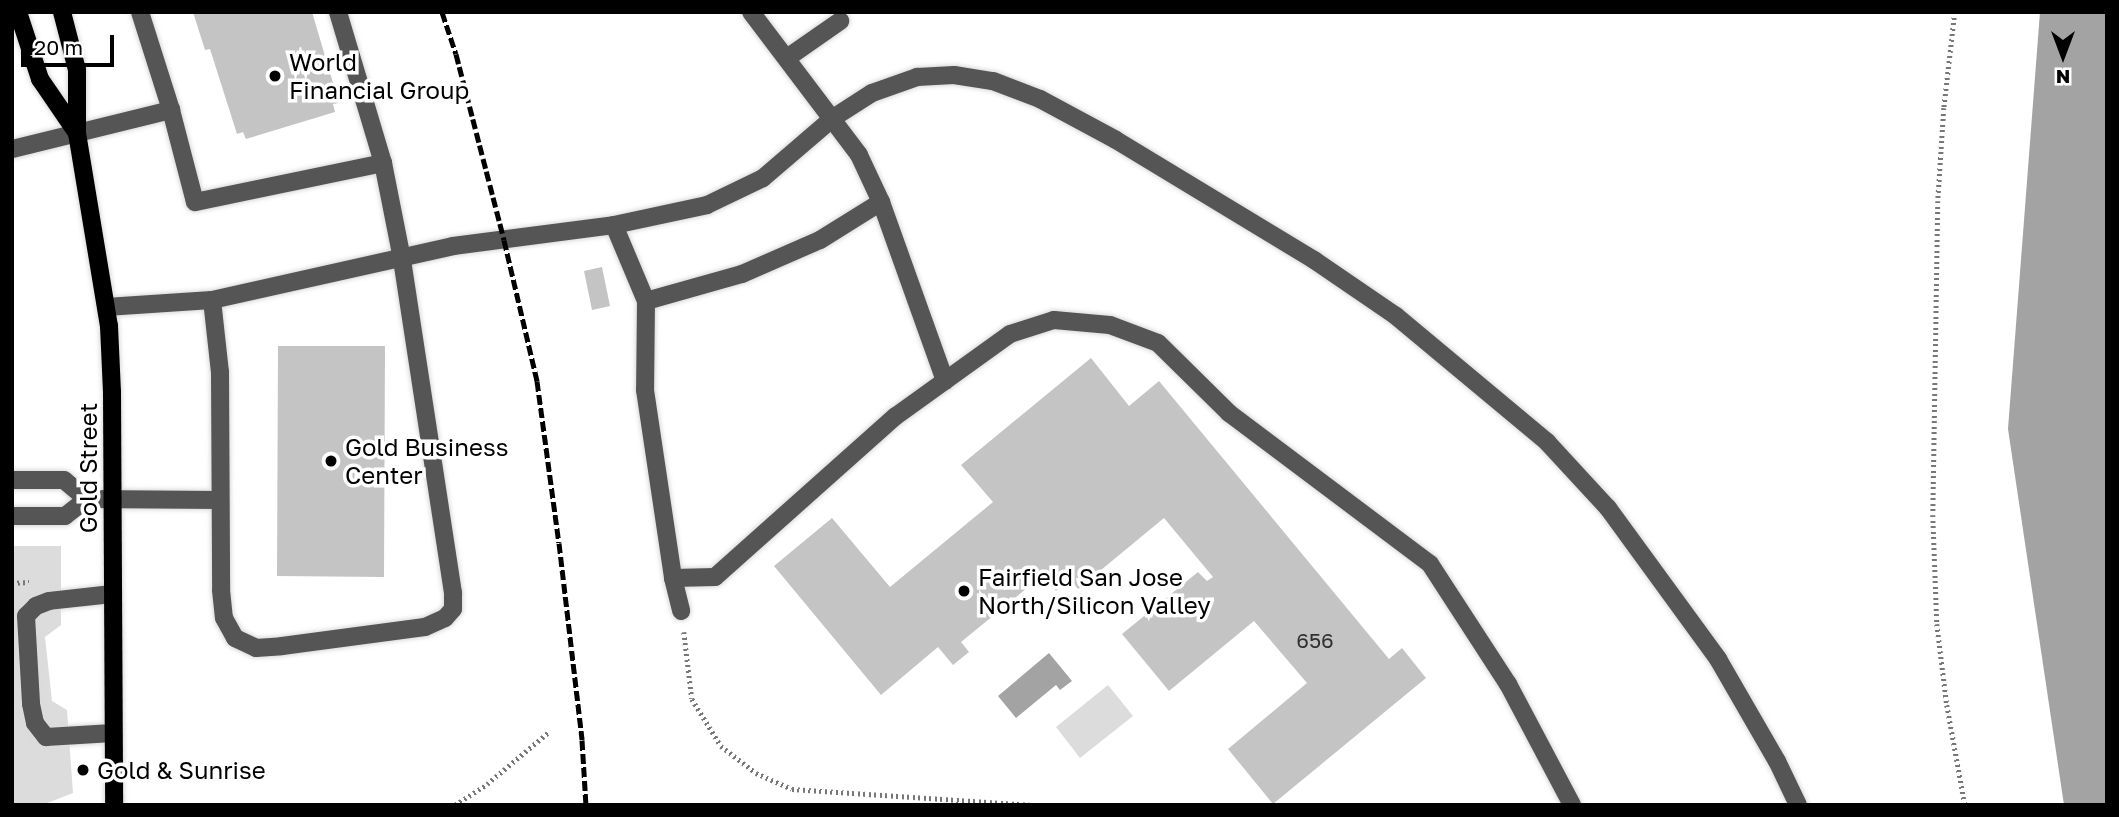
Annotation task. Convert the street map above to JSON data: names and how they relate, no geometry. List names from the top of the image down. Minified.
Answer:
{"streets":{"main road":["Gold Street"]},"places":["World Financial Group","Gold Business Center","Fairfield San Jose North/Silicon Valley","Gold & Sunrise"],"house_numbers":["656"],"scale_bar":"20 m","north":"bottom"}
